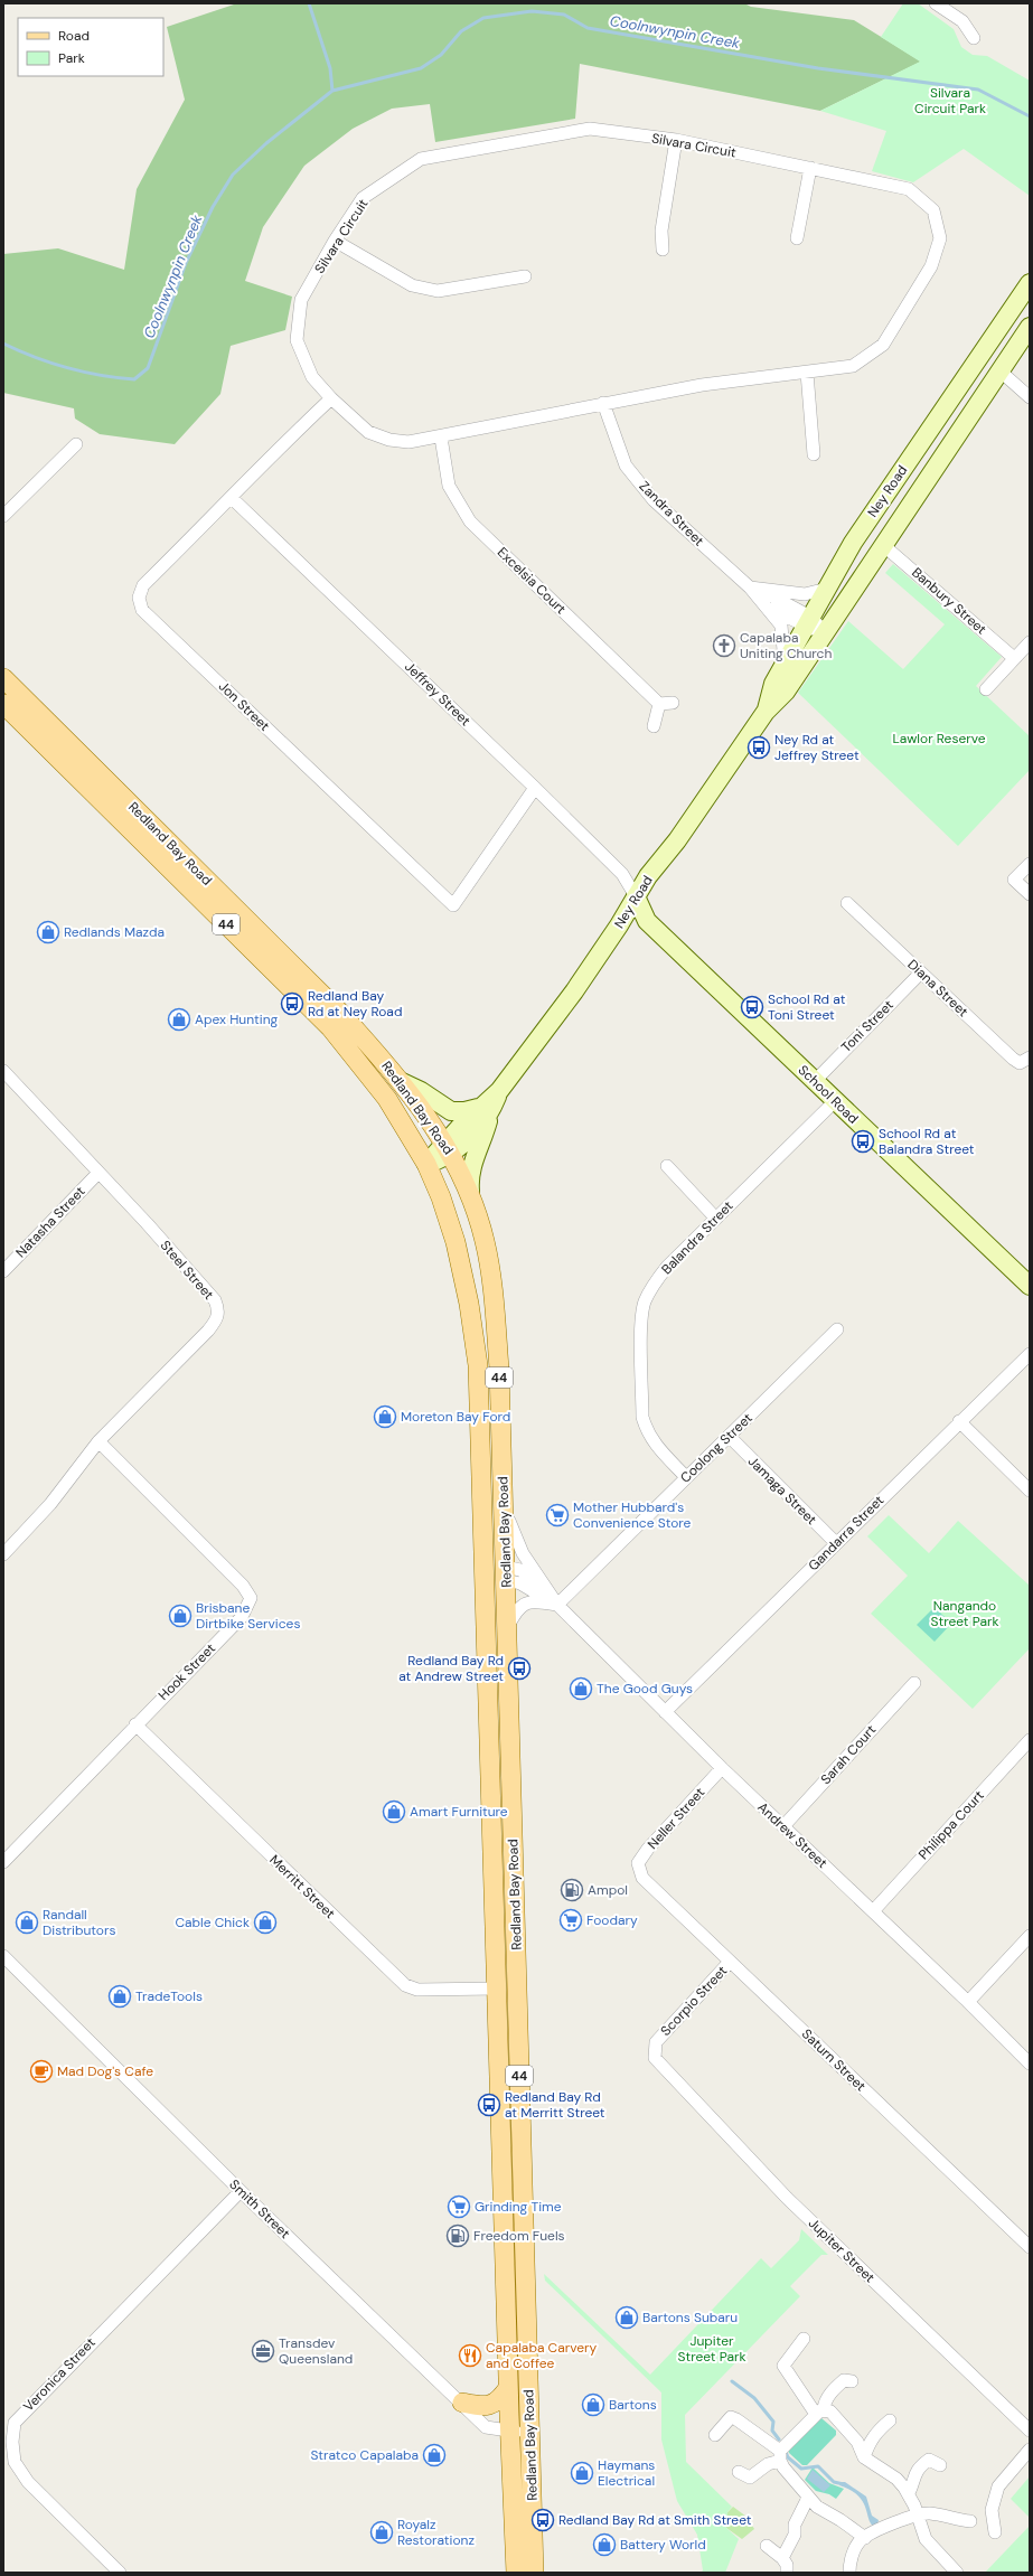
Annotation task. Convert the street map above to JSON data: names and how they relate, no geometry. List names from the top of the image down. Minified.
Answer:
{"streets":{"main road":["Ney Road","Redland Bay Road","44","School Road"],"street":["Silvara Circuit","Zandra Street","Excelsia Court","Banbury Street","Jeffrey Street","Jon Street","Diana Street","Toni Street","Natasha Street","Balandra Street","Steel Street","Coolong Street","Jamaga Street","Gandarra Street","Hook Street","Sarah Court","Neller Street","Philippa Court","Andrew Street","Merritt Street","Scorpio Street","Saturn Street","Smith Street","Jupiter Street","Veronica Street"]},"crossings":[["Silvara Circuit","Zandra Street"],["Silvara Circuit","Excelsia Court"],["Silvara Circuit","Jon Street"],["Ney Road","Zandra Street"],["Ney Road","Banbury Street"],["Ney Road","Jeffrey Street"],["Ney Road","Redland Bay Road"],["Ney Road","School Road"],["Jeffrey Street","Jon Street"],["Jeffrey Street","School Road"],["Redland Bay Road","Andrew Street"],["Redland Bay Road","Merritt Street"],["Redland Bay Road","Smith Street"],["Diana Street","Toni Street"],["Toni Street","School Road"],["School Road","Balandra Street"],["Natasha Street","Steel Street"],["Balandra Street","Coolong Street"],["Steel Street","Hook Street"],["Coolong Street","Jamaga Street"],["Coolong Street","Andrew Street"],["Jamaga Street","Gandarra Street"],["Gandarra Street","Andrew Street"],["Hook Street","Merritt Street"],["Sarah Court","Andrew Street"],["Neller Street","Andrew Street"],["Neller Street","Saturn Street"],["Philippa Court","Andrew Street"],["Scorpio Street","Saturn Street"],["Scorpio Street","Jupiter Street"],["Smith Street","Veronica Street"]],"water":["Coolnwynpin Creek"],"parks":["Silvara Circuit Park","Lawlor Reserve","Nangando Street Park","Jupiter Street Park"],"places":{"church":["Capalaba Uniting Church"],"bus stop":["Ney Rd at Jeffrey Street","Redland Bay Rd at Ney Road","School Rd at Toni Street","School Rd at Balandra Street","Redland Bay Rd at Andrew Street","Redland Bay Rd at Merritt Street","Redland Bay Rd at Smith Street"],"shop":["Redlands Mazda","Apex Hunting","Moreton Bay Ford","Brisbane Dirtbike Services","The Good Guys","Amart Furniture","Randall Distributors","Cable Chick","TradeTools","Bartons Subaru","Bartons","Stratco Capalaba","Haymans Electrical","Royalz Restorationz","Battery World"],"supermarket":["Mother Hubbard's Convenience Store","Foodary","Grinding Time"],"fuel station":["Ampol","Freedom Fuels"],"cafe":["Mad Dog's Cafe"],"office":["Transdev Queensland"],"restaurant":["Capalaba Carvery and Coffee"]},"legend":["Road","Park"]}
